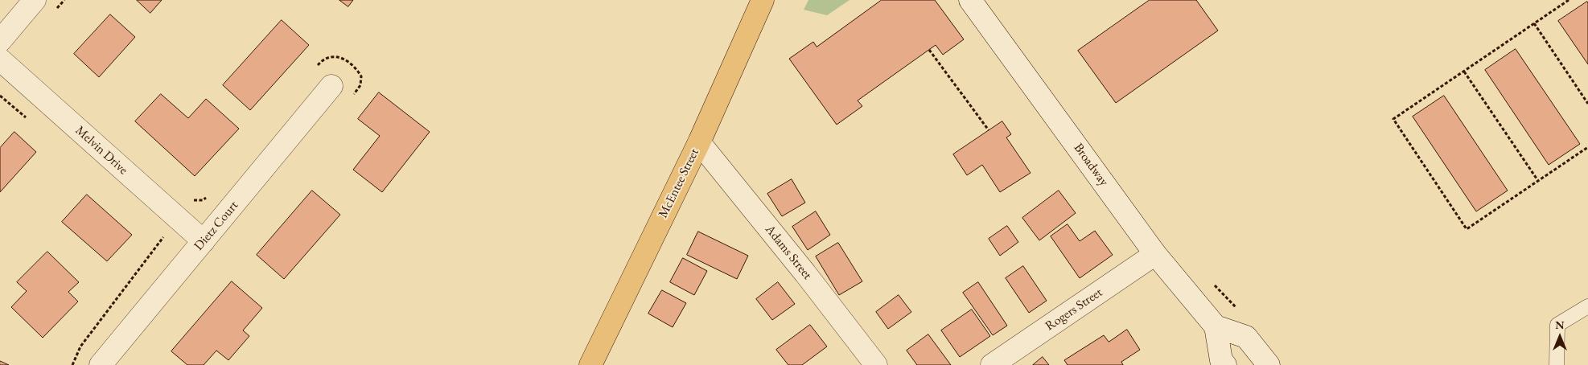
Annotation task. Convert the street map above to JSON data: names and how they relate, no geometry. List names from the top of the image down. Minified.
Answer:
{"streets":{"highway":["McEntee Street"],"street":["Melvin Drive","Broadway","Dietz Court","Adams Street","Rogers Street"]},"crossings":[["Melvin Drive","Dietz Court"],["Broadway","Rogers Street"],["McEntee Street","Adams Street"]],"north":"top"}
